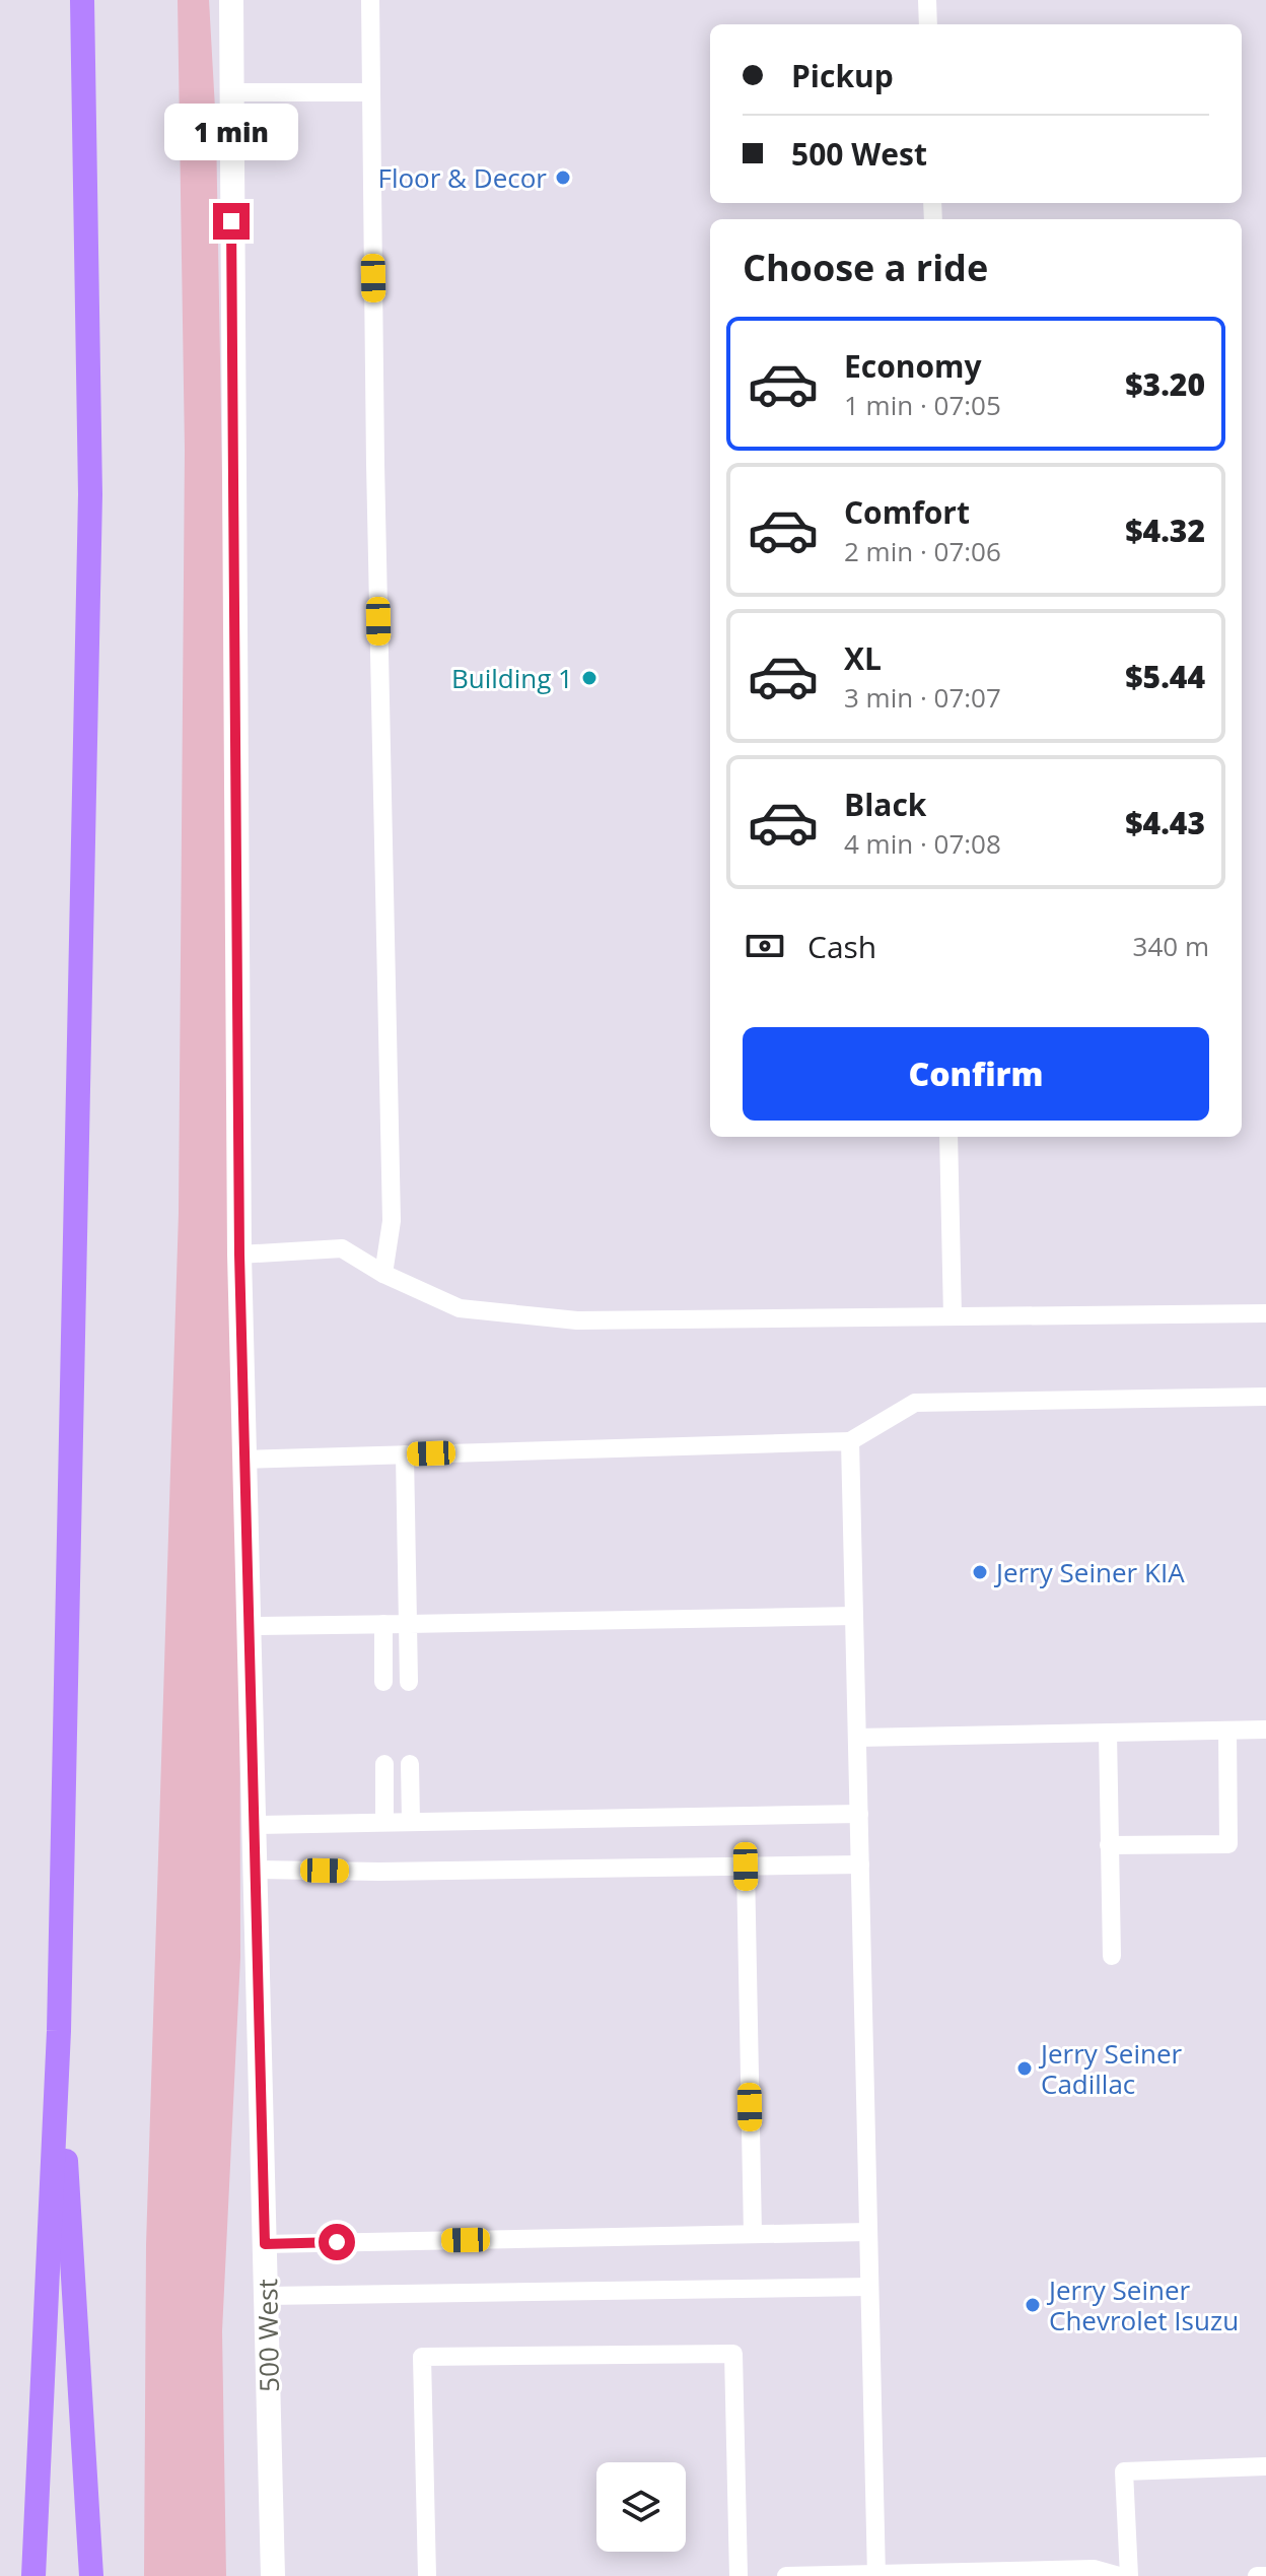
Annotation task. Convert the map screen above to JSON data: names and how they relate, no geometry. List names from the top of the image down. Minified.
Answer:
{"streets":{"street":["500 West"]},"places":["Floor & Decor","Building 1","Jerry Seiner KIA","Jerry Seiner Cadillac","Jerry Seiner Chevrolet Isuzu"],"page":{"banner":["Pickup","500 West"],"bubble":"1 min","heading":"Choose a ride","list":[{"name":"Economy","note":"1 min · 07:05","value":"$3.20"},{"name":"Comfort","note":"2 min · 07:06","value":"$4.32"},{"name":"XL","note":"3 min · 07:07","value":"$5.44"},{"name":"Black","note":"4 min · 07:08","value":"$4.43"}],"pay":["Cash","340 m"],"buttons":"Confirm"}}
